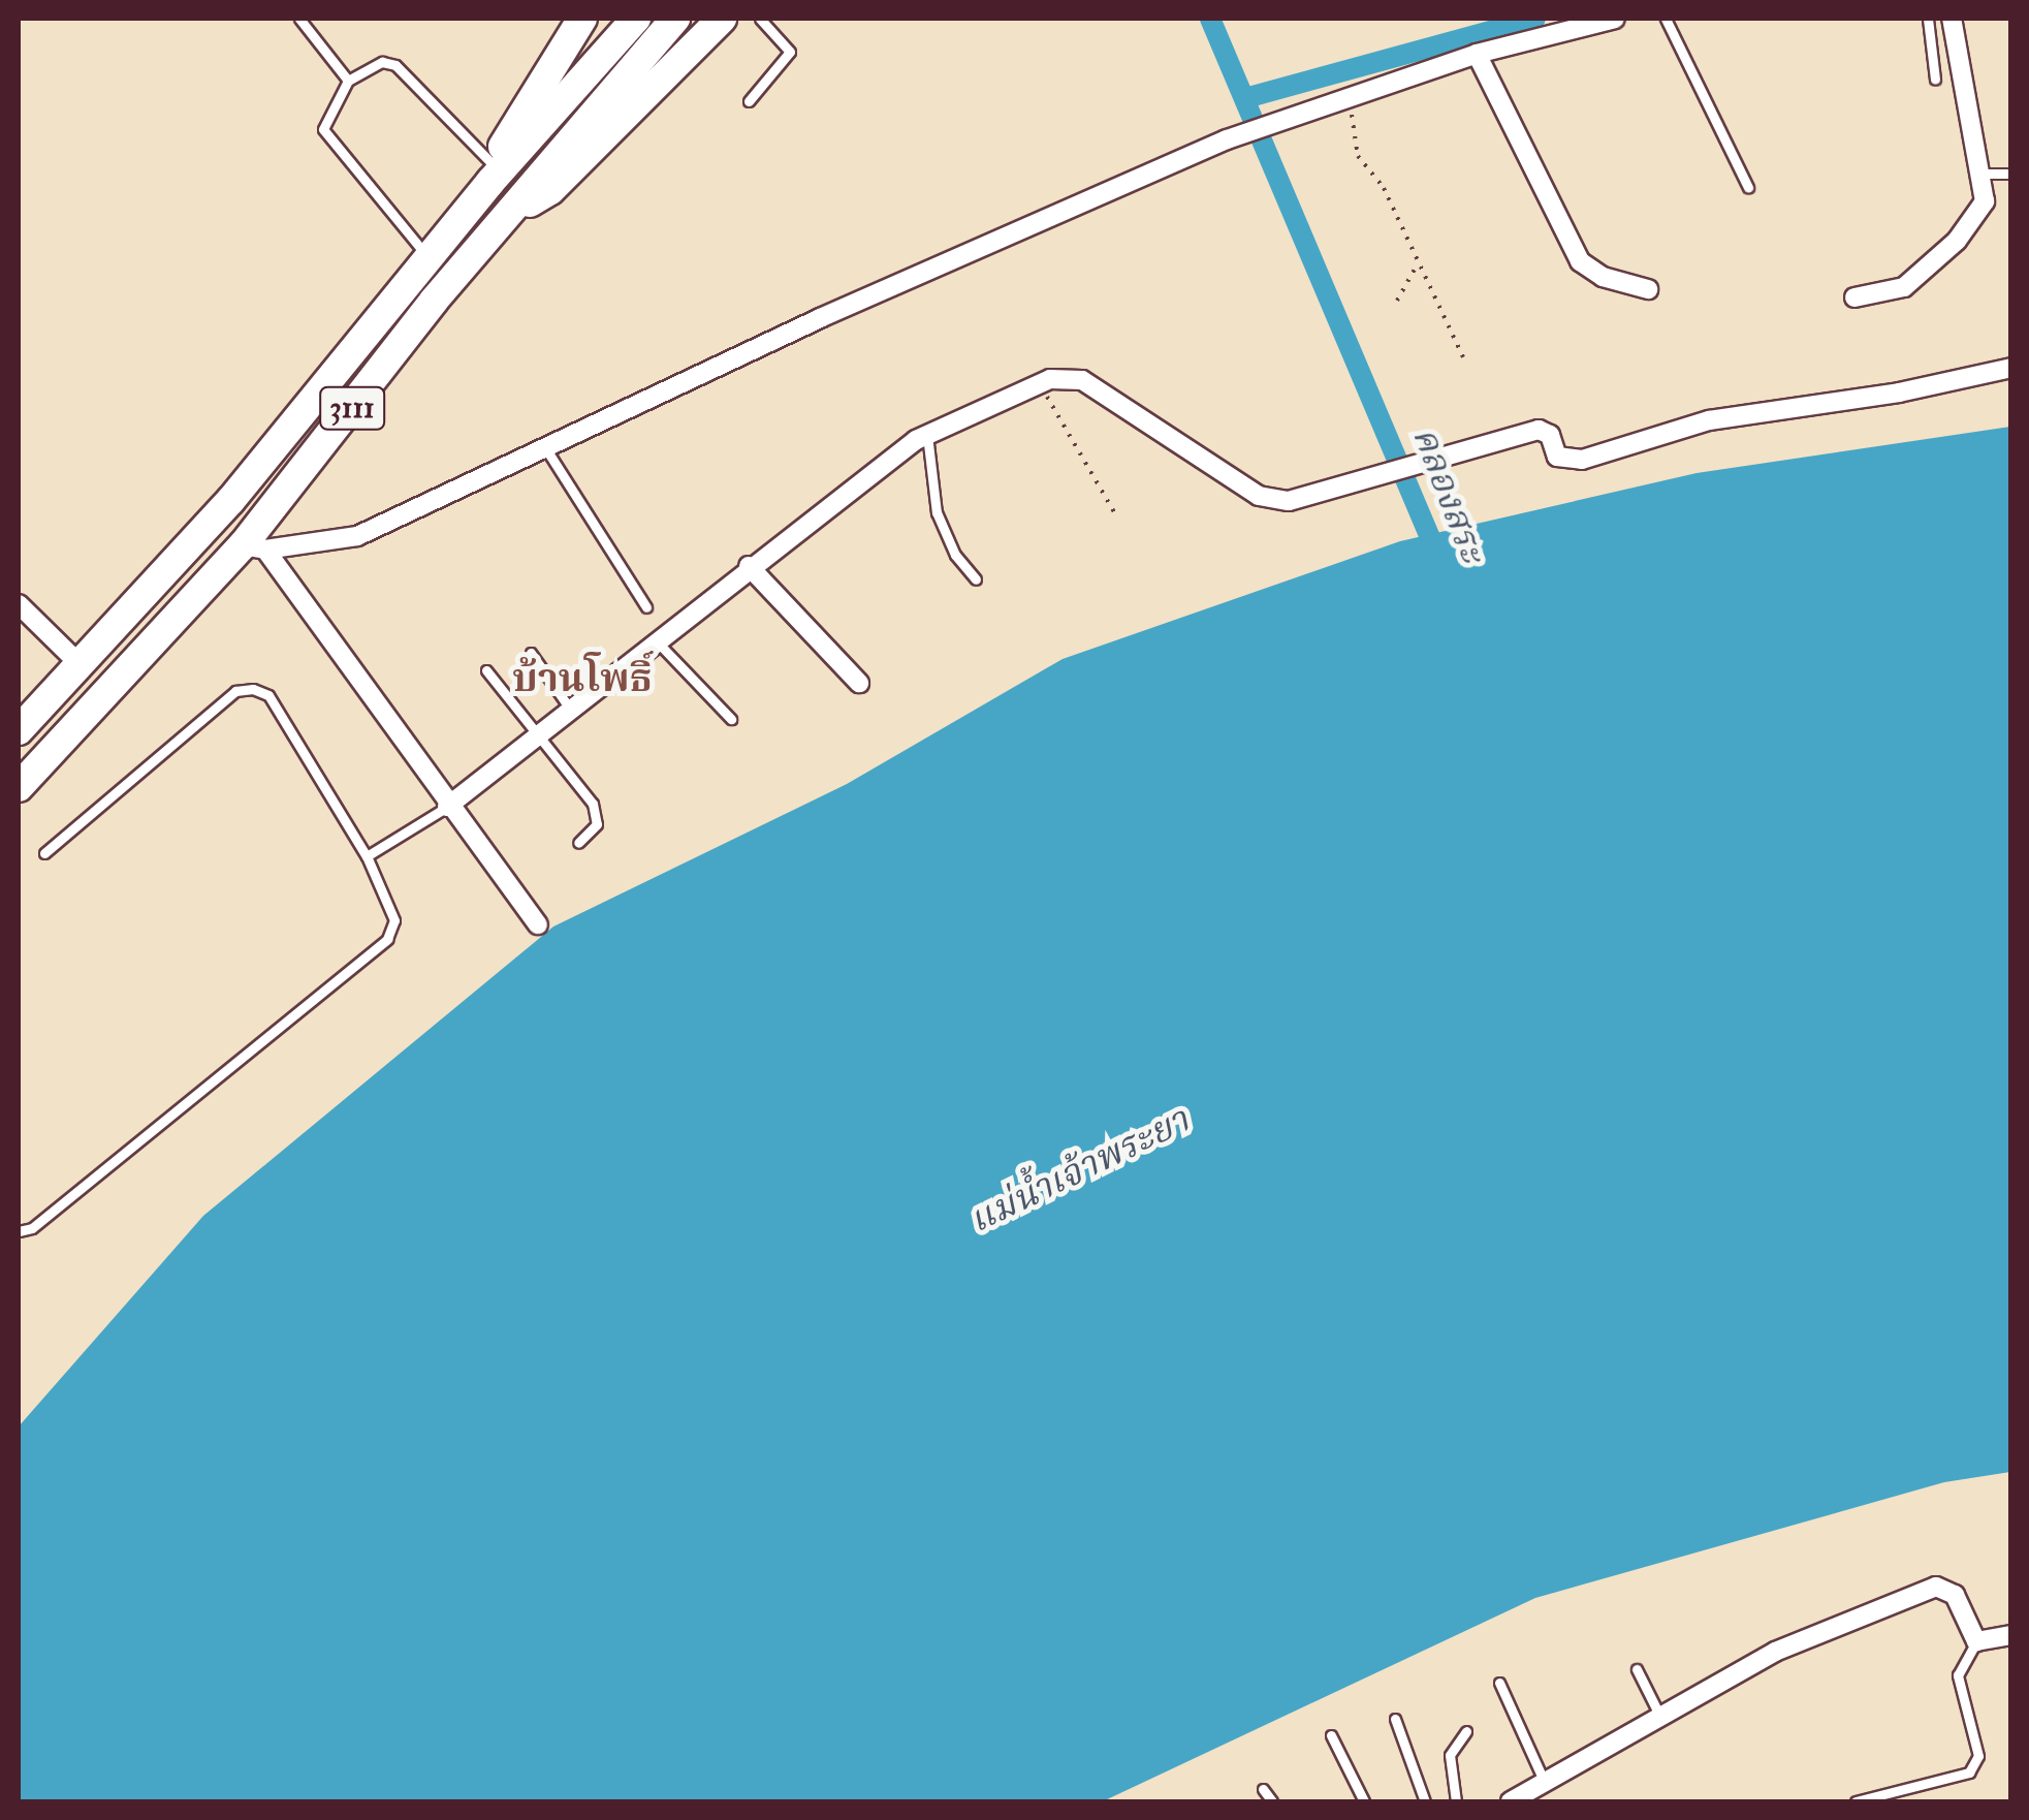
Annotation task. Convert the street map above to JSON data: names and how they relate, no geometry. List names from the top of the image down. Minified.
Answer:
{"streets":{"main road":["3111"]},"districts":["บ้านโพธิ์"],"water":["คลองสระ","แม่น้ำเจ้าพระยา"]}
